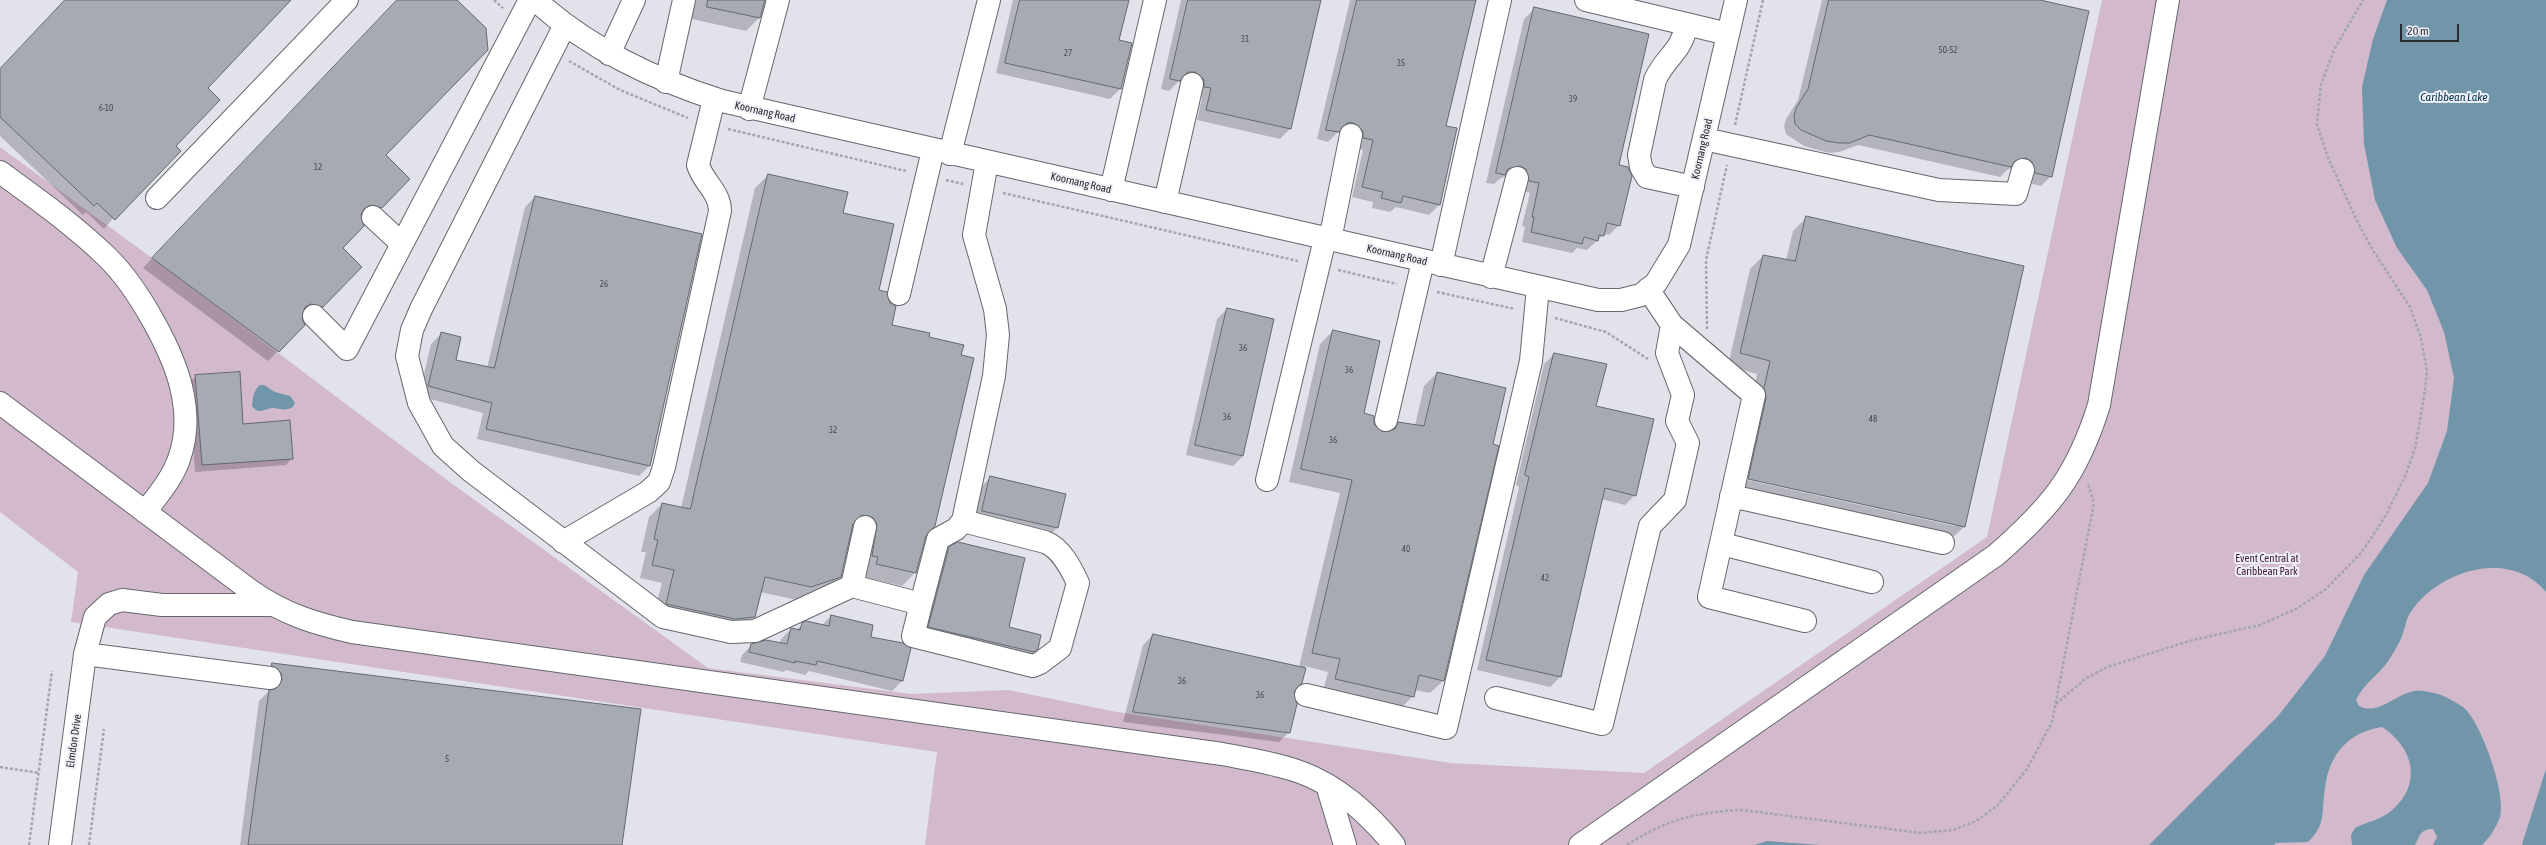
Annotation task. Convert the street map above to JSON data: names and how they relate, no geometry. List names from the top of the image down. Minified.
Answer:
{"streets":{"street":["Koornang Road","Elmdon Drive"]},"water":["Caribbean Lake"],"parks":["Event Central at Caribbean Park"],"house_numbers":["31","50-52","27","35","39","6-10","12","26","36","36","36","48","32","36","40","42","36","36","5"],"scale_bar":"20 m"}
